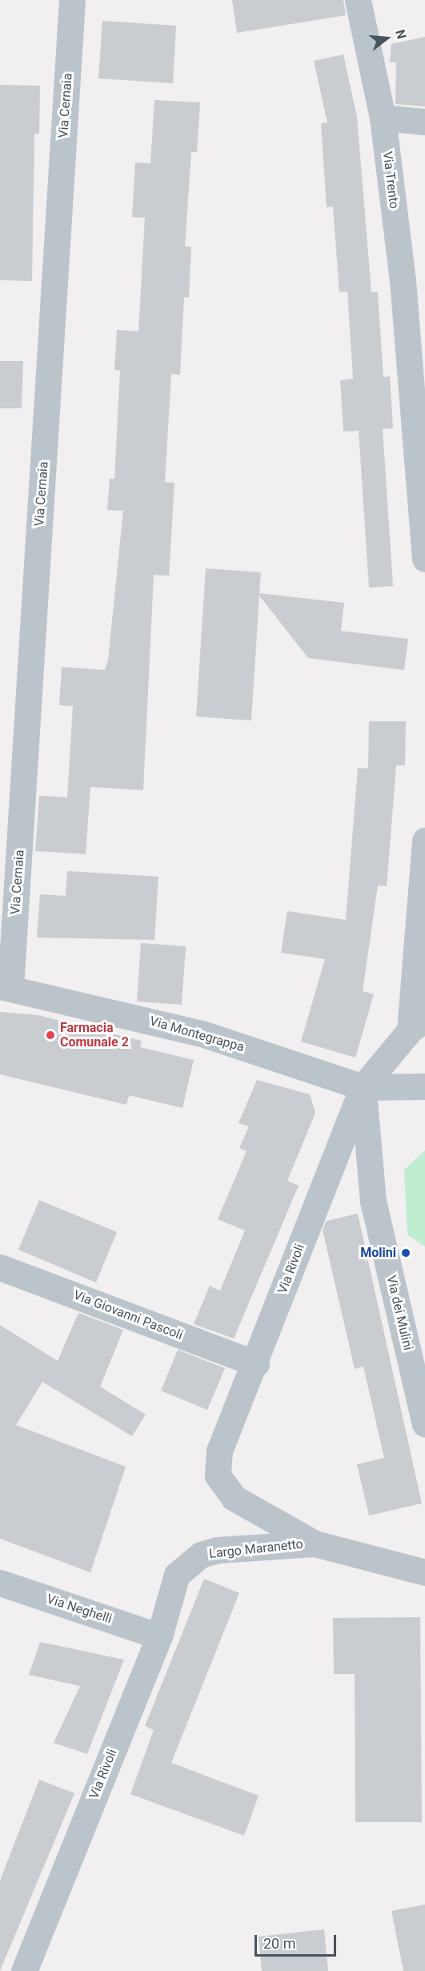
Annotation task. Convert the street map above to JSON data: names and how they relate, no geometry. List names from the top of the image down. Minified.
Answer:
{"streets":{"street":["Via Cernaia","Via Trento","Via Montegrappa","Via Rivoli","Via dei Mulini","Via Giovanni Pascoli","Largo Maranetto","Via Neghelli"]},"crossings":[["Via Cernaia","Via Montegrappa"],["Via Montegrappa","Via Rivoli"],["Via Montegrappa","Via dei Mulini"],["Via Rivoli","Via dei Mulini"],["Via Rivoli","Via Giovanni Pascoli"],["Via Rivoli","Largo Maranetto"],["Via Rivoli","Via Neghelli"]],"places":["Farmacia Comunale 2","Molini"],"scale_bar":"20 m","north":"right"}
